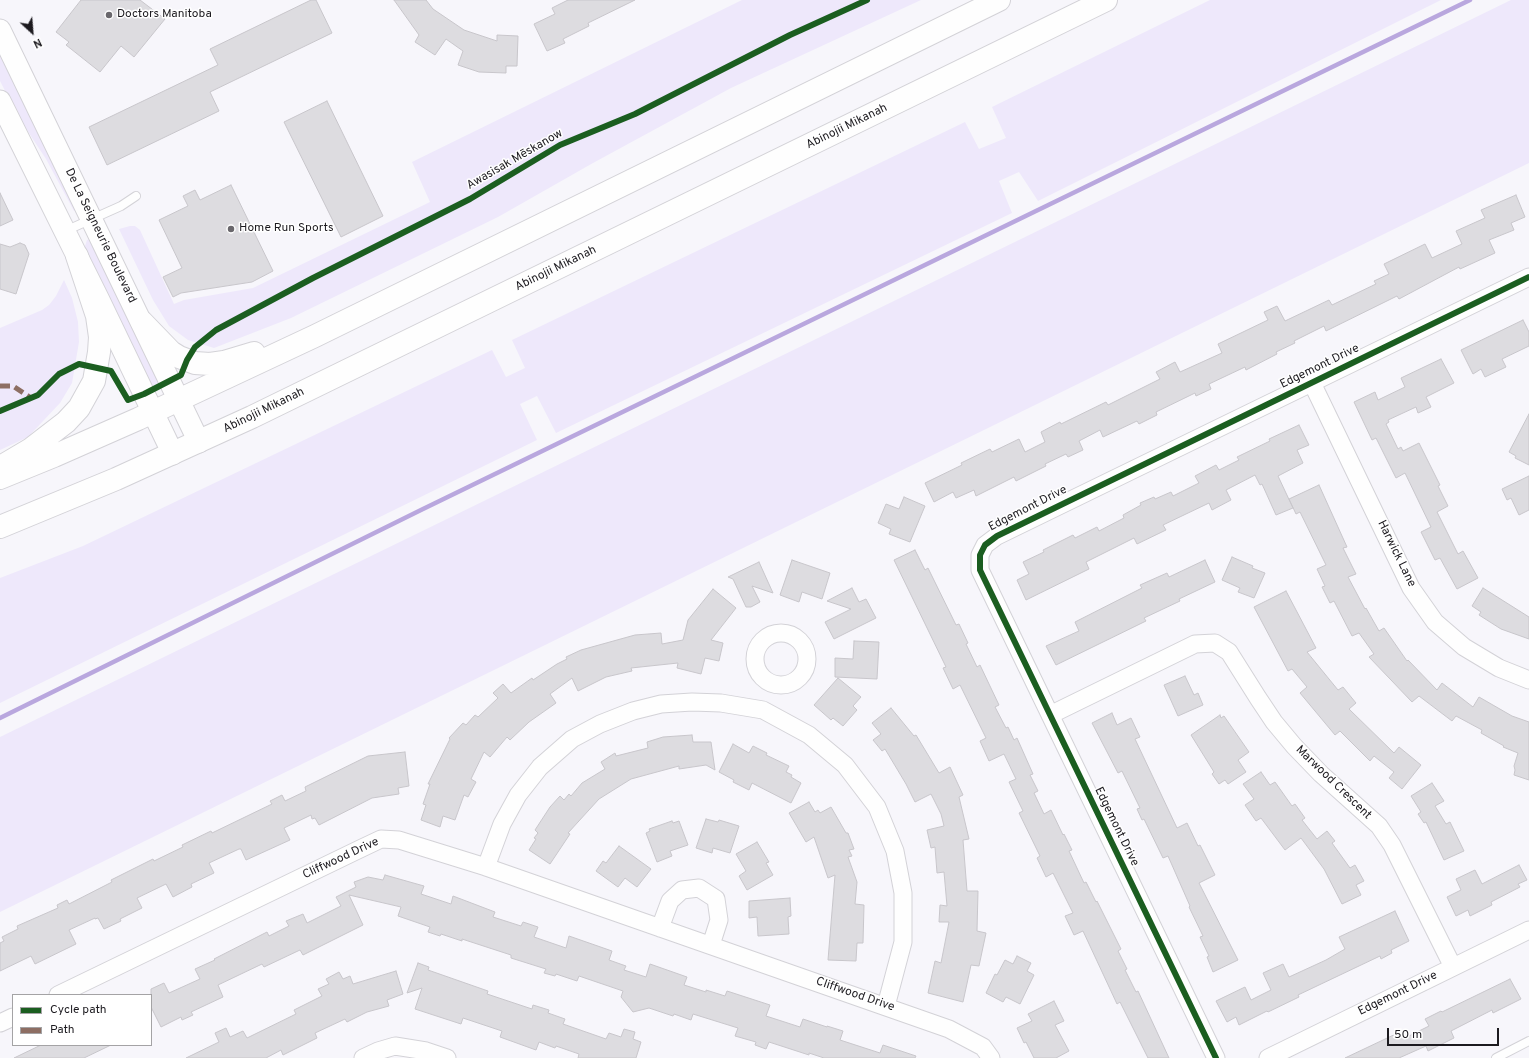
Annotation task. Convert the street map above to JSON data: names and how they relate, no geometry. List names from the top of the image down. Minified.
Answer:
{"streets":{"main road":["Abinojii Mikanah"],"street":["De La Seigneurie Boulevard","Edgemont Drive","Harwick Lane","Marwood Crescent","Cliffwood Drive"],"cycle path":["Awasisak Mēskanow"]},"crossings":[["Abinojii Mikanah","De La Seigneurie Boulevard"],["Edgemont Drive","Harwick Lane"],["Edgemont Drive","Marwood Crescent"]],"places":["Doctors Manitoba","Home Run Sports"],"legend":["Cycle path","Path"],"scale_bar":"50 m","north":"bottom right"}
